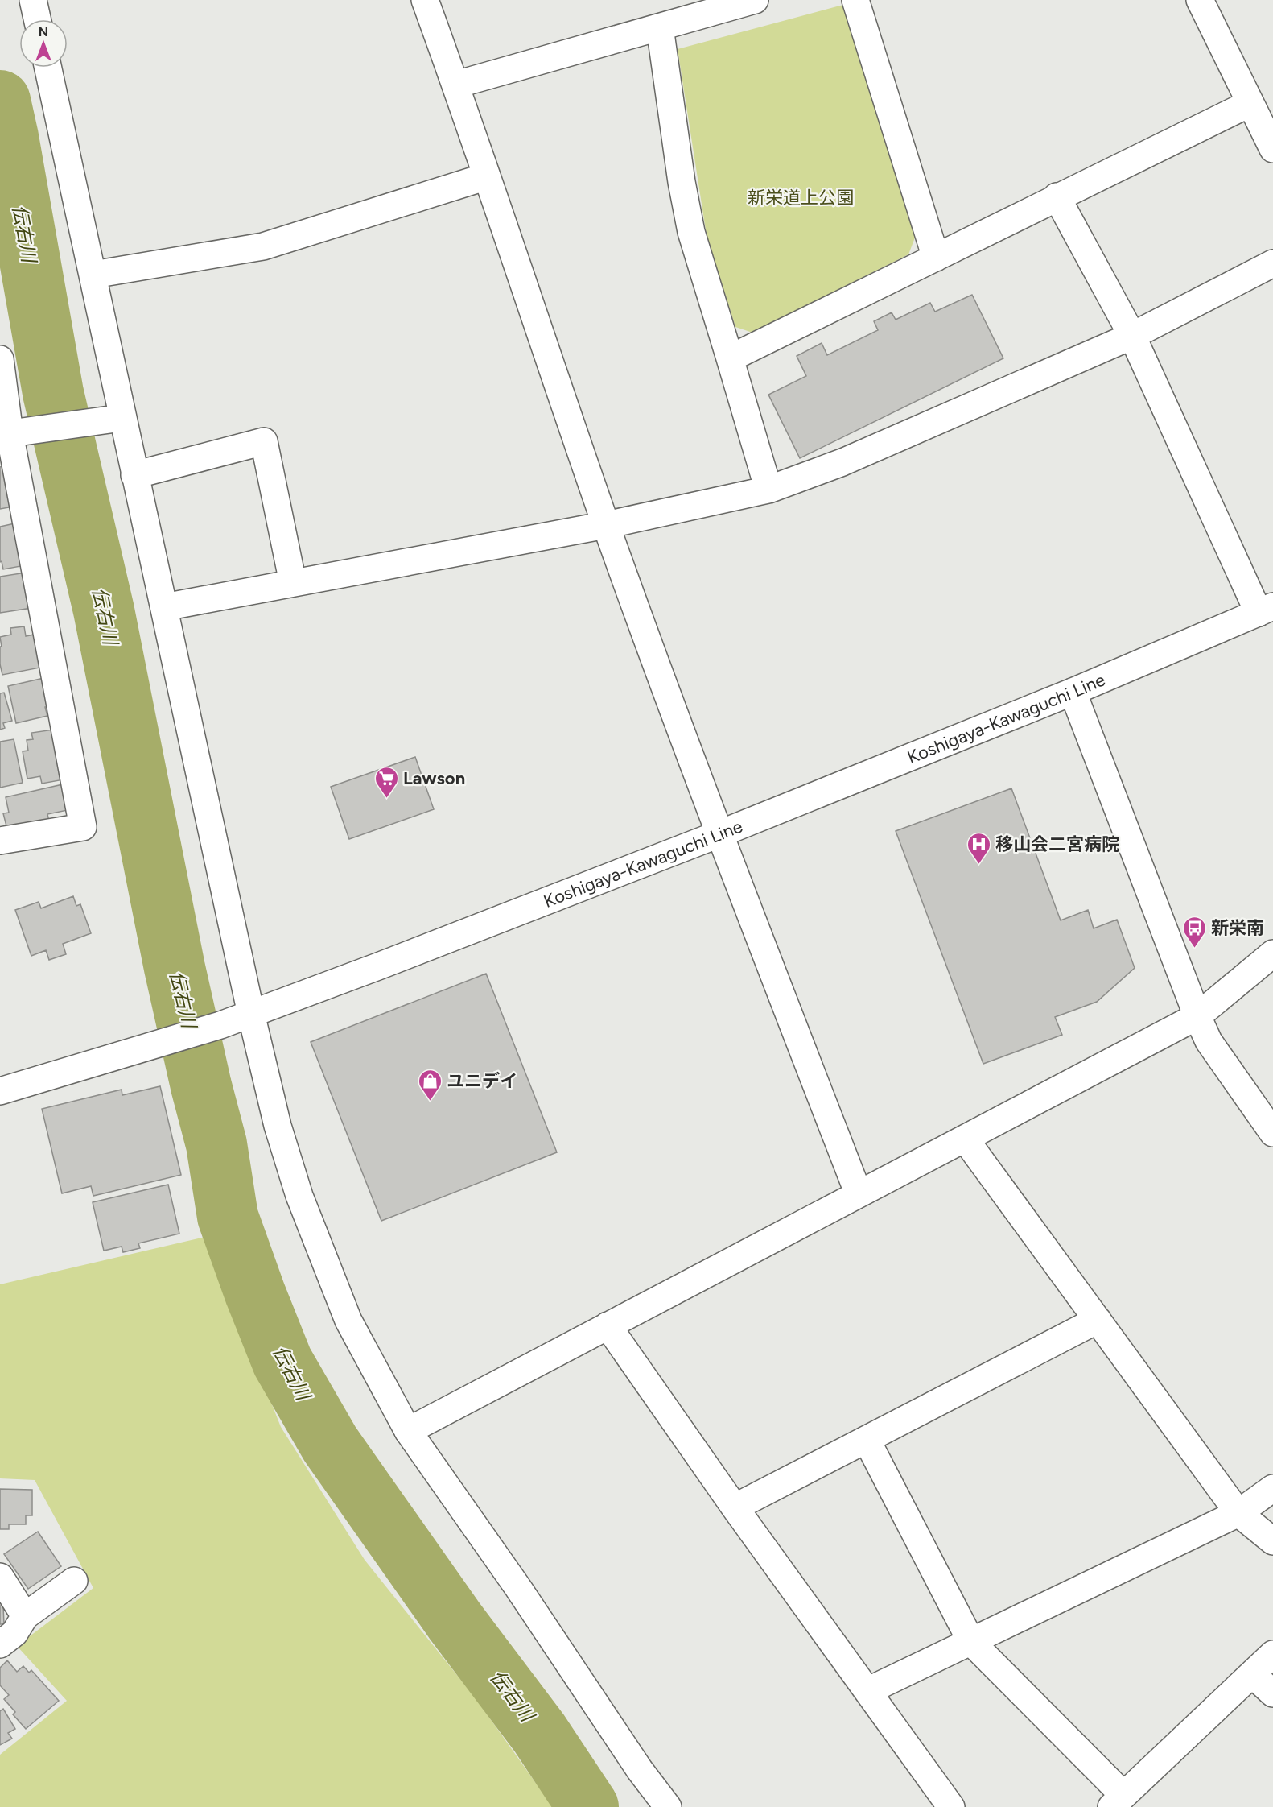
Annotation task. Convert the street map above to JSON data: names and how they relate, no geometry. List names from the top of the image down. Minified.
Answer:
{"streets":{"street":["Koshigaya-Kawaguchi Line"]},"water":["伝右川"],"parks":["新栄道上公園"],"places":{"supermarket":["Lawson"],"hospital":["移山会二宮病院"],"bus stop":["新栄南"],"shop":["ユニデイ"]},"north":"top"}
